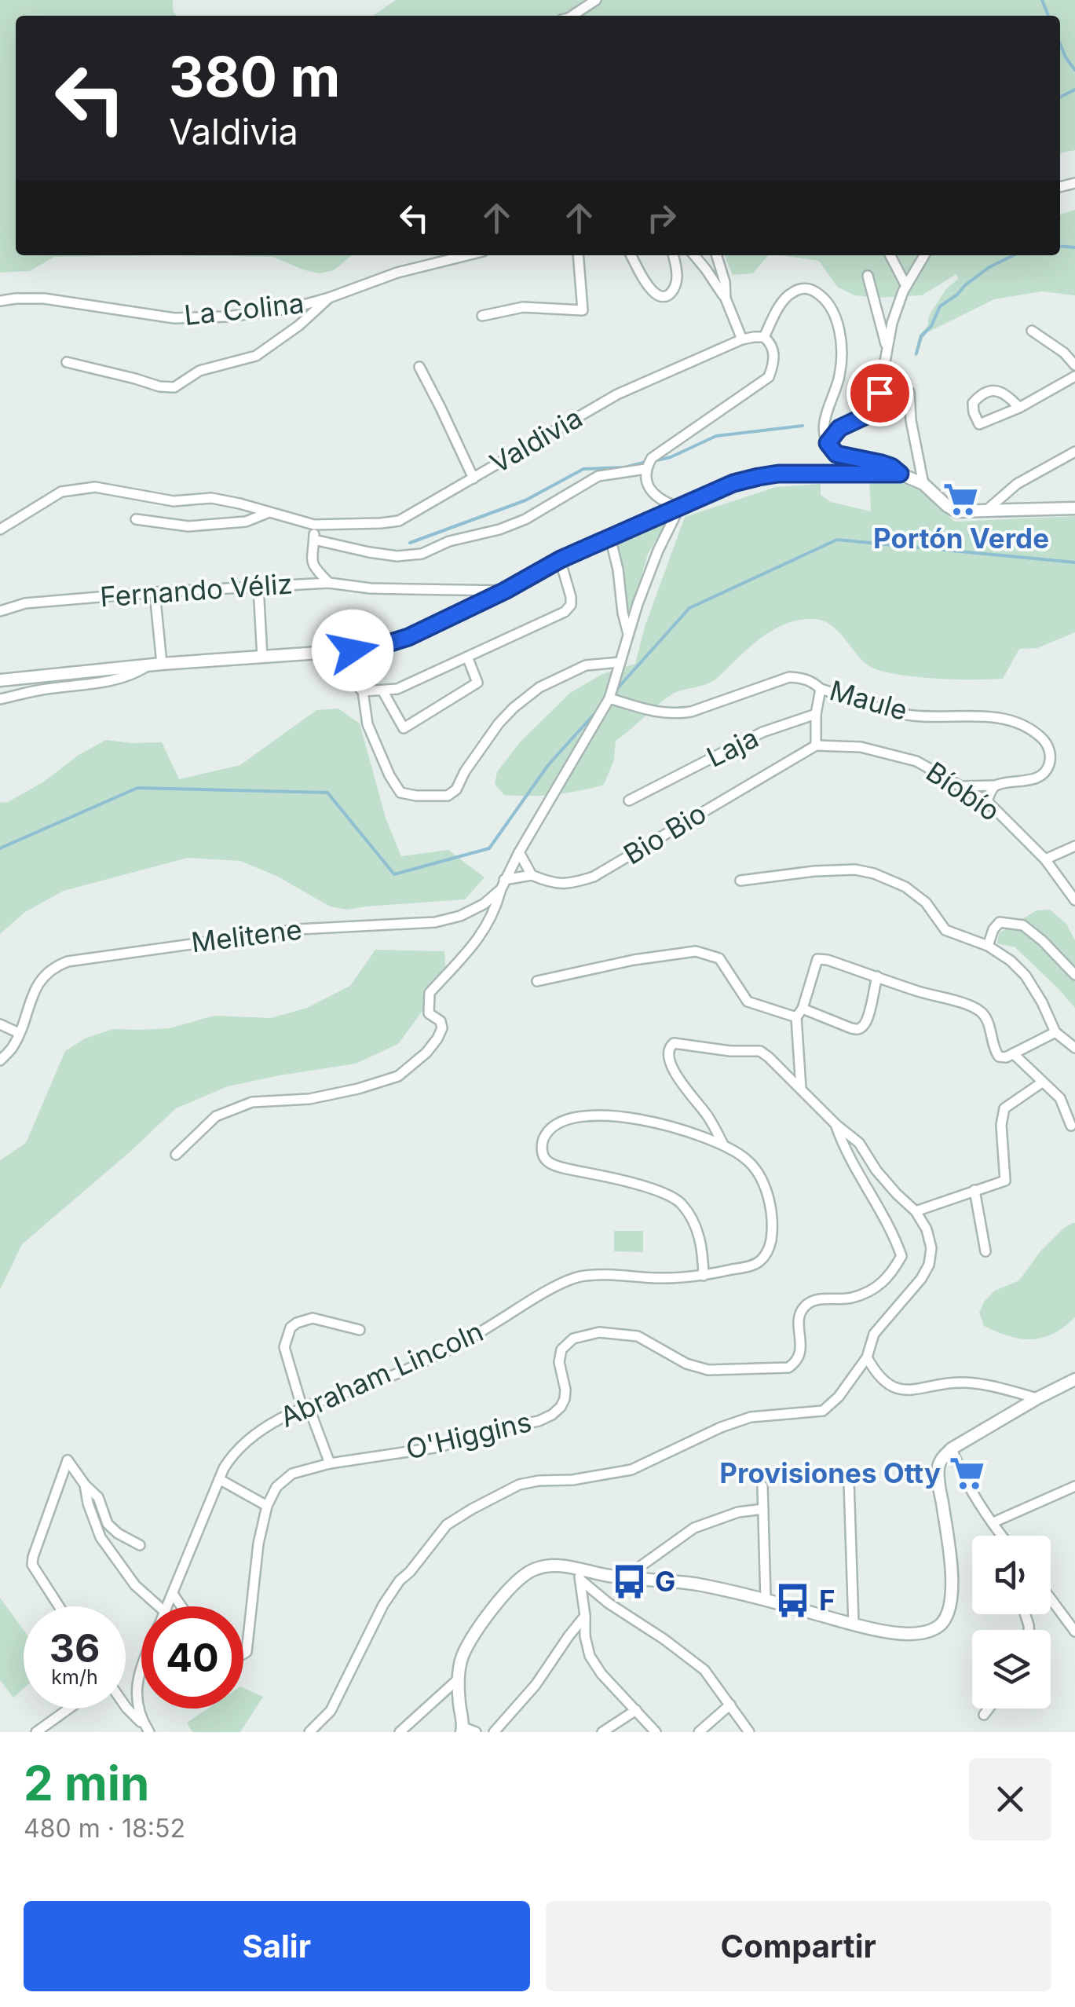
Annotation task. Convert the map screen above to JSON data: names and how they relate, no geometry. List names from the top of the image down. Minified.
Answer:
{"streets":{"street":["La Colina","Valdivia","Fernando Véliz","Maule","Laja","Bíobío","Bio Bio","Melitene","Abraham Lincoln","O'Higgins"]},"crossings":[["Valdivia","Fernando Véliz"],["Maule","Bíobío"],["Maule","Melitene"],["Bíobío","Bio Bio"]],"places":{"supermarket":["Portón Verde","Provisiones Otty"],"bus stop":["G","F"]},"page":{"turn":["380 m","Valdivia"],"speed":"36 km/h","limit":"40","heading":["2 min","480 m · 18:52"],"buttons":["Salir","Compartir"]}}
